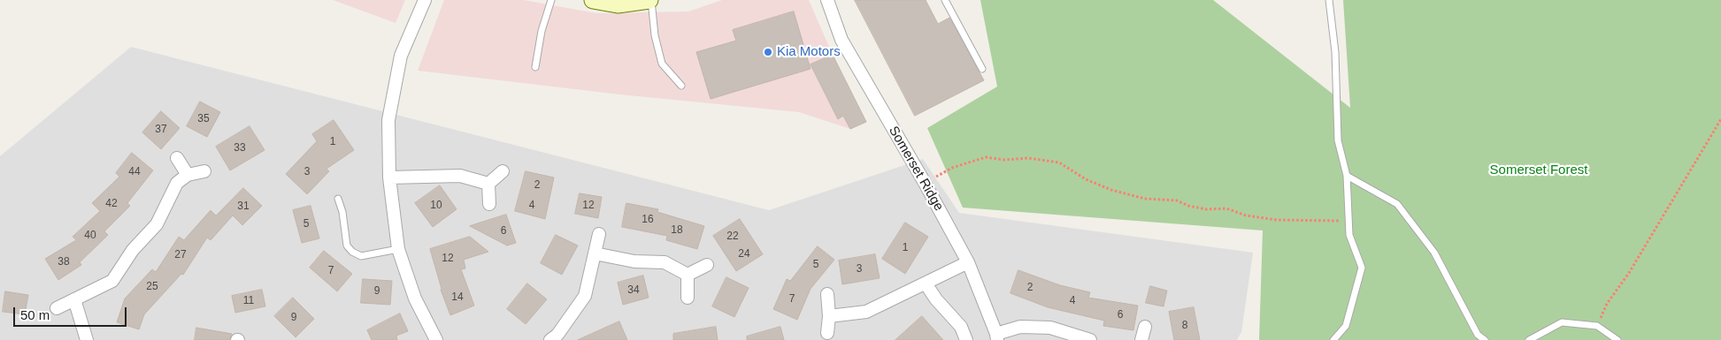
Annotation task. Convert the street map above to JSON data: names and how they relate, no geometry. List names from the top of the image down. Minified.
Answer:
{"streets":{"street":["Somerset Ridge"]},"parks":["Somerset Forest"],"places":["Kia Motors"],"house_numbers":["35","37","1","33","44","3","2","42","10","4","12","31","16","5","18","6","40","22","1","24","27","12","38","5","3","7","25","2","34","9","14","7","11","4","6","9","8"],"scale_bar":"50 m"}
